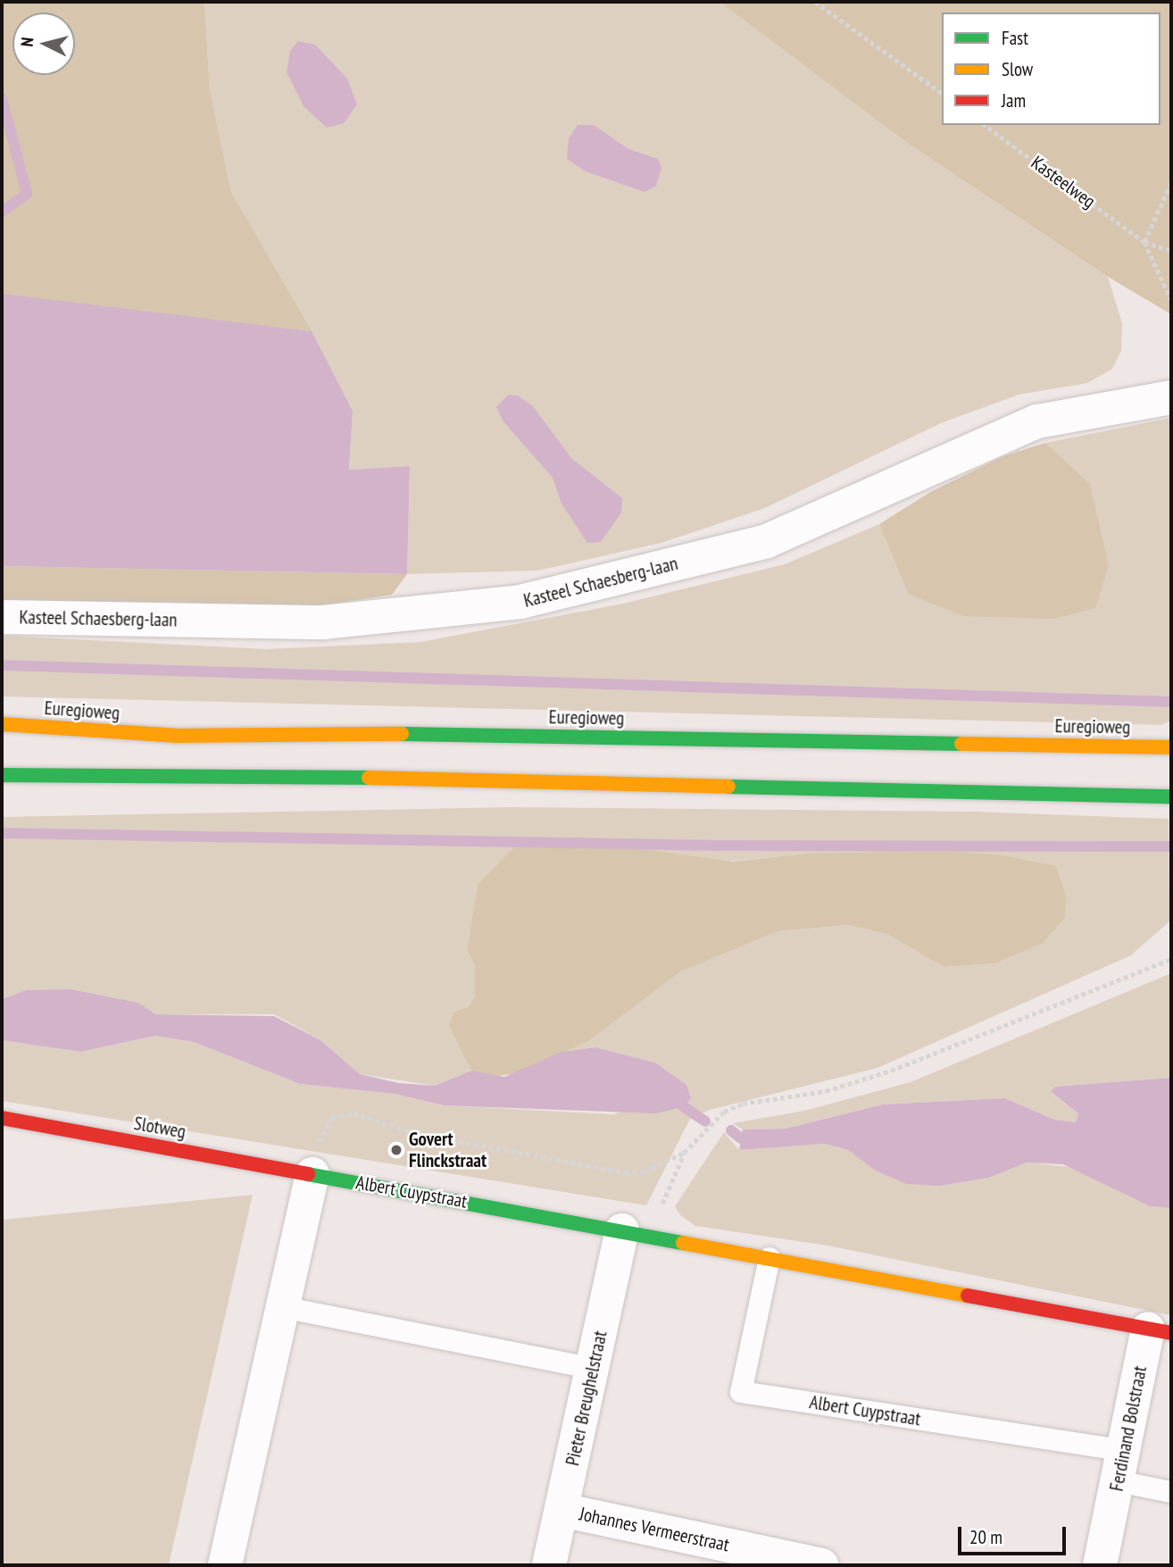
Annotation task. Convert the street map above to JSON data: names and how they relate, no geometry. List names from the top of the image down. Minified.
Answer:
{"streets":{"main road":["Euregioweg","Slotweg","Albert Cuypstraat"],"street":["Kasteel Schaesberg-laan","Pieter Breughelstraat","Ferdinand Bolstraat","Johannes Vermeerstraat"],"path":["Kasteelweg"]},"crossings":[["Slotweg","Albert Cuypstraat"],["Albert Cuypstraat","Pieter Breughelstraat"],["Albert Cuypstraat","Ferdinand Bolstraat"],["Pieter Breughelstraat","Johannes Vermeerstraat"]],"places":["Govert Flinckstraat"],"legend":["Fast","Slow","Jam"],"scale_bar":"20 m","north":"left"}
